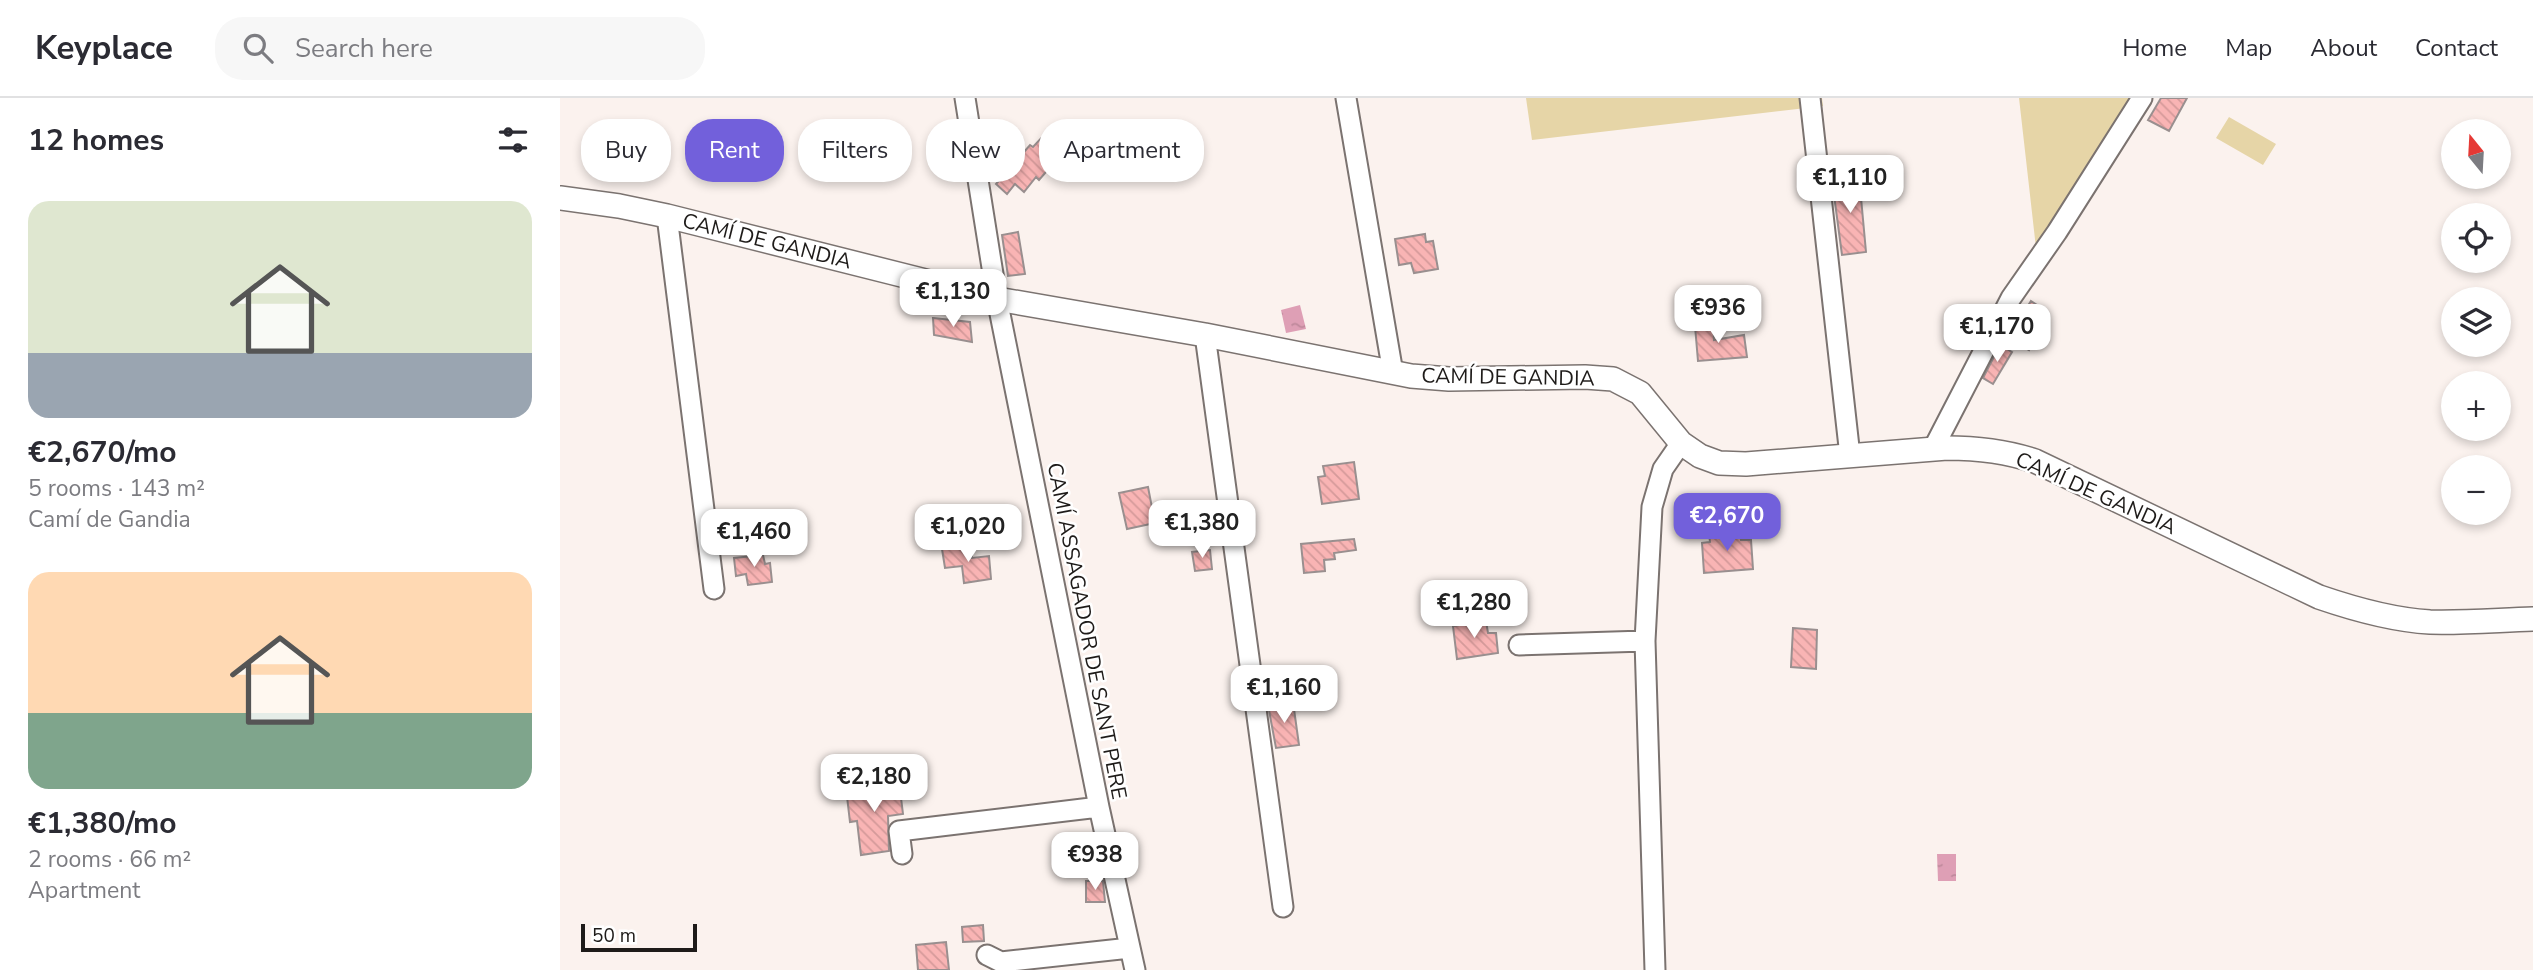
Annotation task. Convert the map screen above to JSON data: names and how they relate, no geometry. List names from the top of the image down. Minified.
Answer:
{"streets":{"main road":["CAMÍ DE GANDIA"],"street":["CAMÍ ASSAGADOR DE SANT PERE"]},"crossings":[["CAMÍ DE GANDIA","CAMÍ ASSAGADOR DE SANT PERE"]],"scale_bar":"50 m","north":"top","page":{"header":"Keyplace","search":"Search here","nav":["Home","Map","About","Contact"],"heading":"12 homes","map_buttons":["+","−"],"chip":["Buy","Rent","Filters","New","Apartment"],"price":["€1,110","€1,130","€936","€1,170","€2,670","€1,380","€1,020","€1,460","€1,280","€1,160","€2,180","€938"],"list":[{"name":"€2,670/mo","note":"5 rooms · 143 m² · Camí de Gandia"},{"name":"€1,380/mo","note":"2 rooms · 66 m² · Apartment"}],"scale":"50 m"}}
